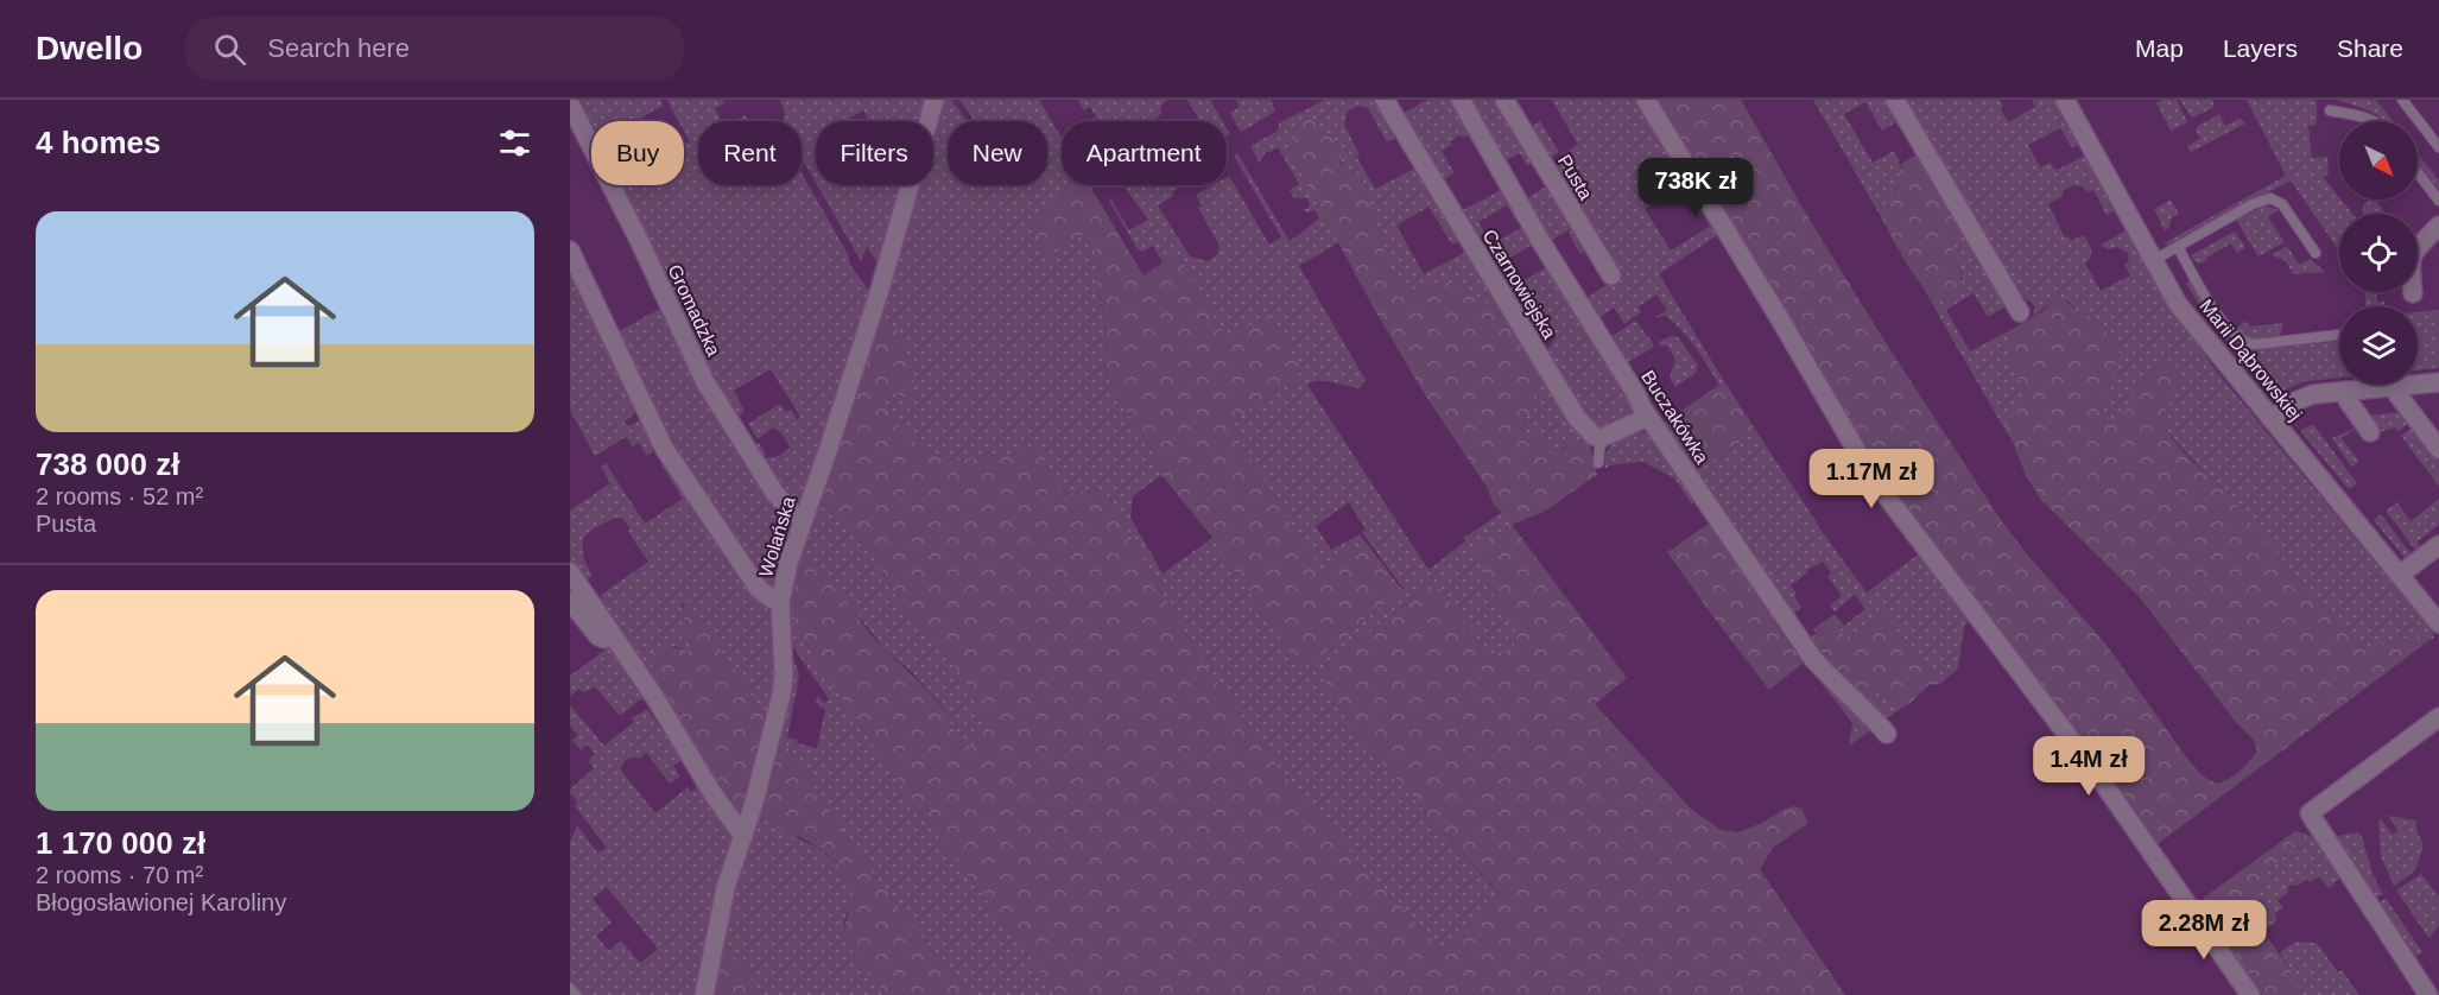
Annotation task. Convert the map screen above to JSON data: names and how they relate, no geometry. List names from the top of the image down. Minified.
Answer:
{"streets":{"street":["Pusta","Czarnowiejska","Gromadzka","Marii Dąbrowskiej","Buczakówka","Wolańska"]},"crossings":[["Gromadzka","Wolańska"]],"north":"bottom right","page":{"header":"Dwello","search":"Search here","nav":["Map","Layers","Share"],"heading":"4 homes","chip":["Buy","Rent","Filters","New","Apartment"],"price":["738K zł","1.17M zł","1.4M zł","2.28M zł"],"list":[{"name":"738 000 zł","note":"2 rooms · 52 m² · Pusta"},{"name":"1 170 000 zł","note":"2 rooms · 70 m² · Błogosławionej Karoliny"}]}}
